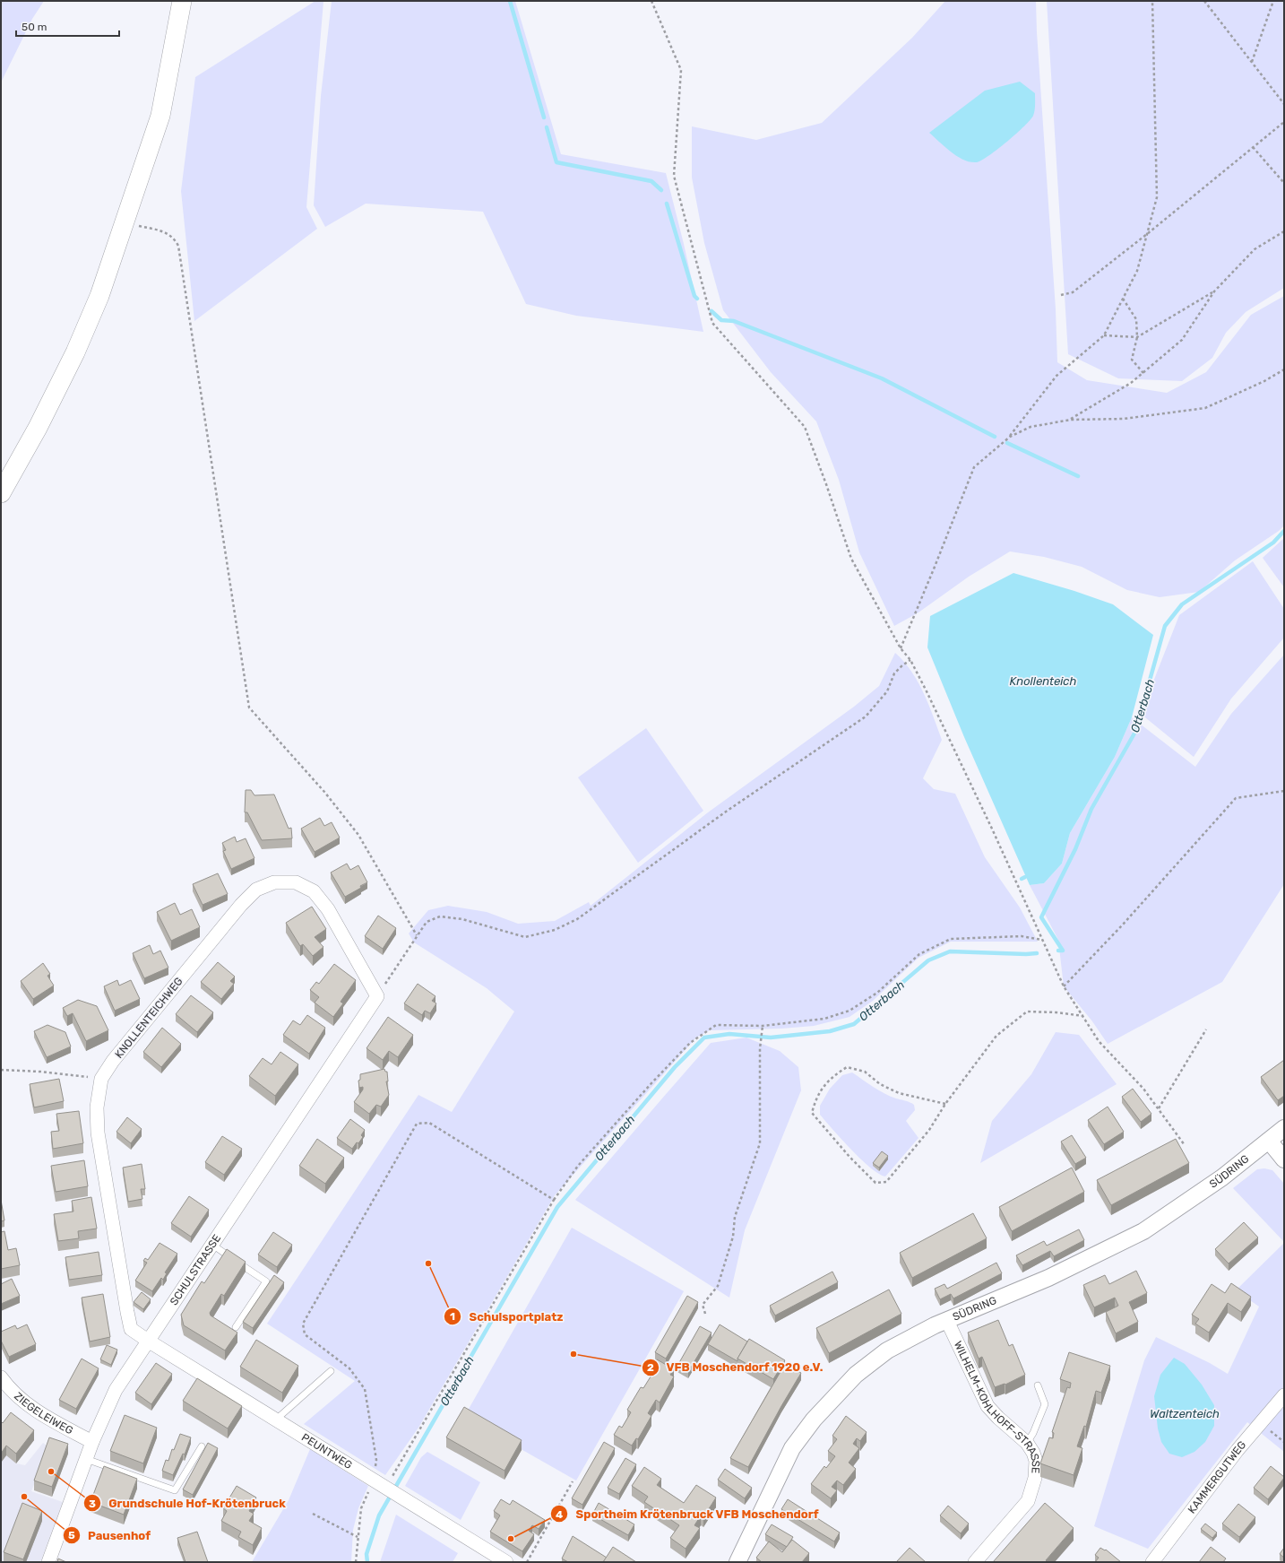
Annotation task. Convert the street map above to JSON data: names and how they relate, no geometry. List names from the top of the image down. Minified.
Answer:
{"streets":{"street":["KNOLLENTEICHWEG","SÜDRING","SCHULSTRASSE","WILHELM-KOHLHOFF-STRASSE","ZIEGELEIWEG","PEUNTWEG","KAMMERGUTWEG"]},"crossings":[["KNOLLENTEICHWEG","SCHULSTRASSE"],["KNOLLENTEICHWEG","PEUNTWEG"],["SÜDRING","WILHELM-KOHLHOFF-STRASSE"],["SCHULSTRASSE","ZIEGELEIWEG"],["SCHULSTRASSE","PEUNTWEG"]],"water":["Knollenteich","Otterbach","Waltzenteich"],"places":["Schulsportplatz","VFB Moschendorf 1920 e.V.","Grundschule Hof-Krötenbruck","Pausenhof","Sportheim Krötenbruck VFB Moschendorf"],"scale_bar":"50 m"}
